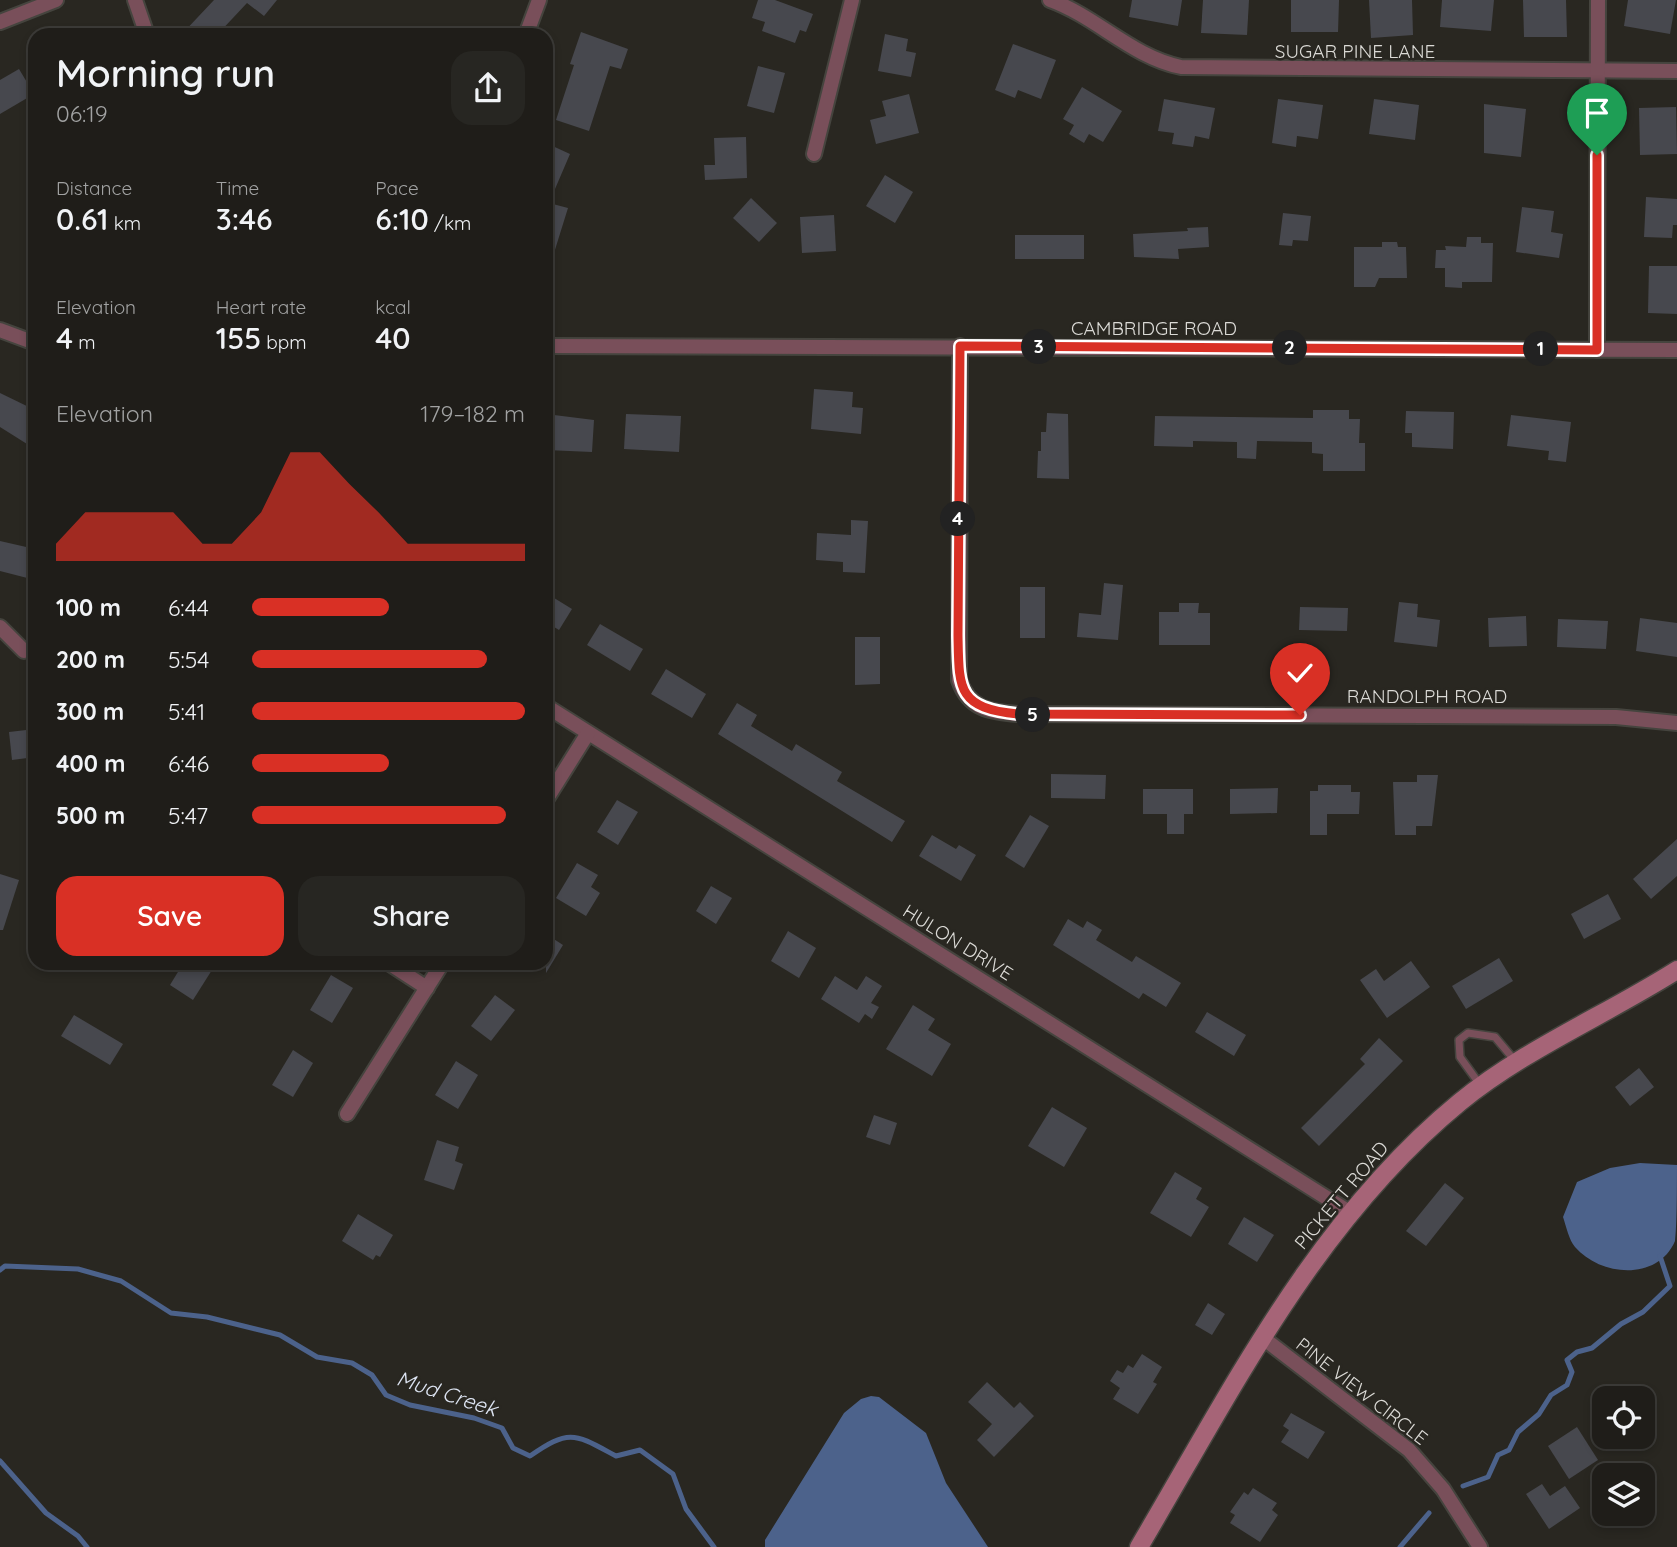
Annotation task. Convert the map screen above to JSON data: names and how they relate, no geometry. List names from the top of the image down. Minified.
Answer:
{"streets":{"street":["SUGAR PINE LANE","CAMBRIDGE ROAD","RANDOLPH ROAD","HULON DRIVE","PICKETT ROAD","PINE VIEW CIRCLE"]},"crossings":[["CAMBRIDGE ROAD","RANDOLPH ROAD"],["HULON DRIVE","PICKETT ROAD"],["PICKETT ROAD","PINE VIEW CIRCLE"]],"water":["Mud Creek"],"page":{"heading":["Morning run","06:19"],"stats":[["Distance","0.61 km"],["Time","3:46"],["Pace","6:10 /km"],["Elevation","4 m"],["Heart rate","155 bpm"],["kcal","40"]],"pins":["3","2","1","4","5"],"chart":["Elevation","179–182 m"],"list":[{"name":"100 m","note":"6:44"},{"name":"200 m","note":"5:54"},{"name":"300 m","note":"5:41"},{"name":"400 m","note":"6:46"},{"name":"500 m","note":"5:47"}],"buttons":["Save","Share"]}}
